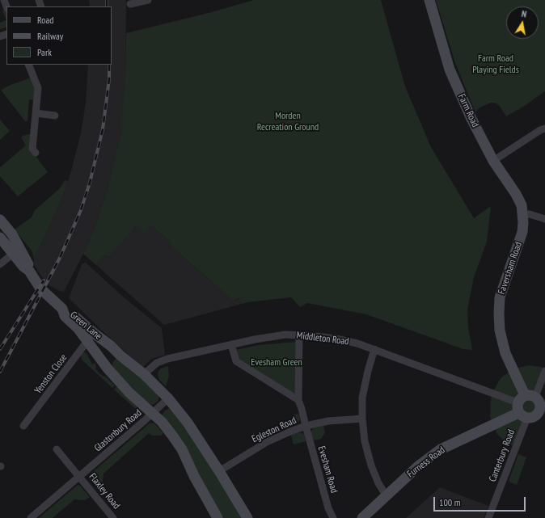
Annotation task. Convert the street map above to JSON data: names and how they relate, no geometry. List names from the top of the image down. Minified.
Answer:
{"streets":{"main road":["Farm Road","Faversham Road","Green Lane","Furness Road"],"street":["Middleton Road","Yenston Close","Egleston Road","Glastonbury Road","Canterbury Road","Evesham Road","Flaxley Road"]},"crossings":[["Farm Road","Faversham Road"],["Faversham Road","Middleton Road"],["Faversham Road","Canterbury Road"],["Faversham Road","Furness Road"],["Green Lane","Middleton Road"],["Green Lane","Yenston Close"],["Green Lane","Egleston Road"],["Green Lane","Glastonbury Road"],["Middleton Road","Canterbury Road"],["Middleton Road","Furness Road"],["Egleston Road","Evesham Road"],["Glastonbury Road","Flaxley Road"],["Canterbury Road","Furness Road"]],"parks":["Farm Road Playing Fields","Morden Recreation Ground","Evesham Green"],"legend":["Road","Railway","Park"],"scale_bar":"100 m","north":"top"}
